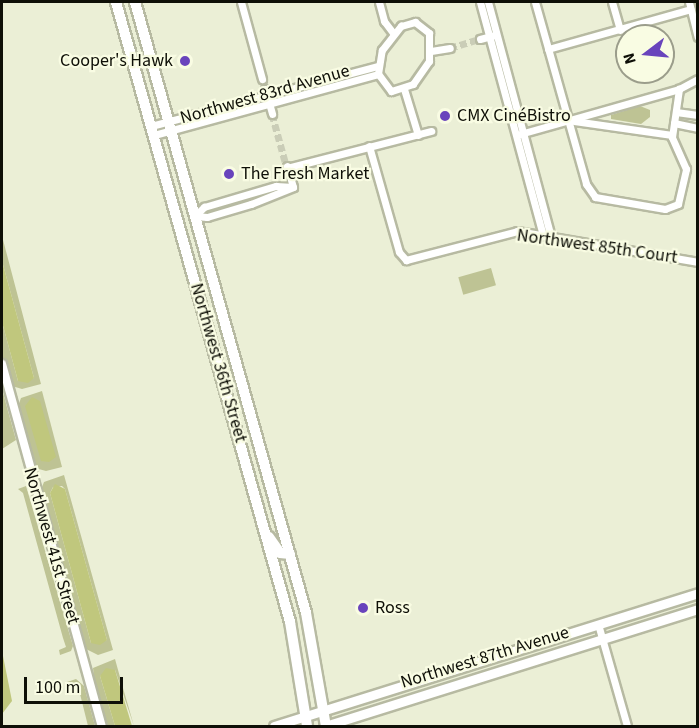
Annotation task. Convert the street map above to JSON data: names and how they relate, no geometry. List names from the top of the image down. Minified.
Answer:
{"streets":{"main road":["Northwest 36th Street","Northwest 87th Avenue"],"street":["Northwest 83rd Avenue","Northwest 85th Court","Northwest 41st Street"]},"crossings":[["Northwest 83rd Avenue","Northwest 36th Street"],["Northwest 36th Street","Northwest 87th Avenue"]],"places":["Cooper's Hawk","CMX CinéBistro","The Fresh Market","Ross"],"scale_bar":"100 m","north":"left"}
